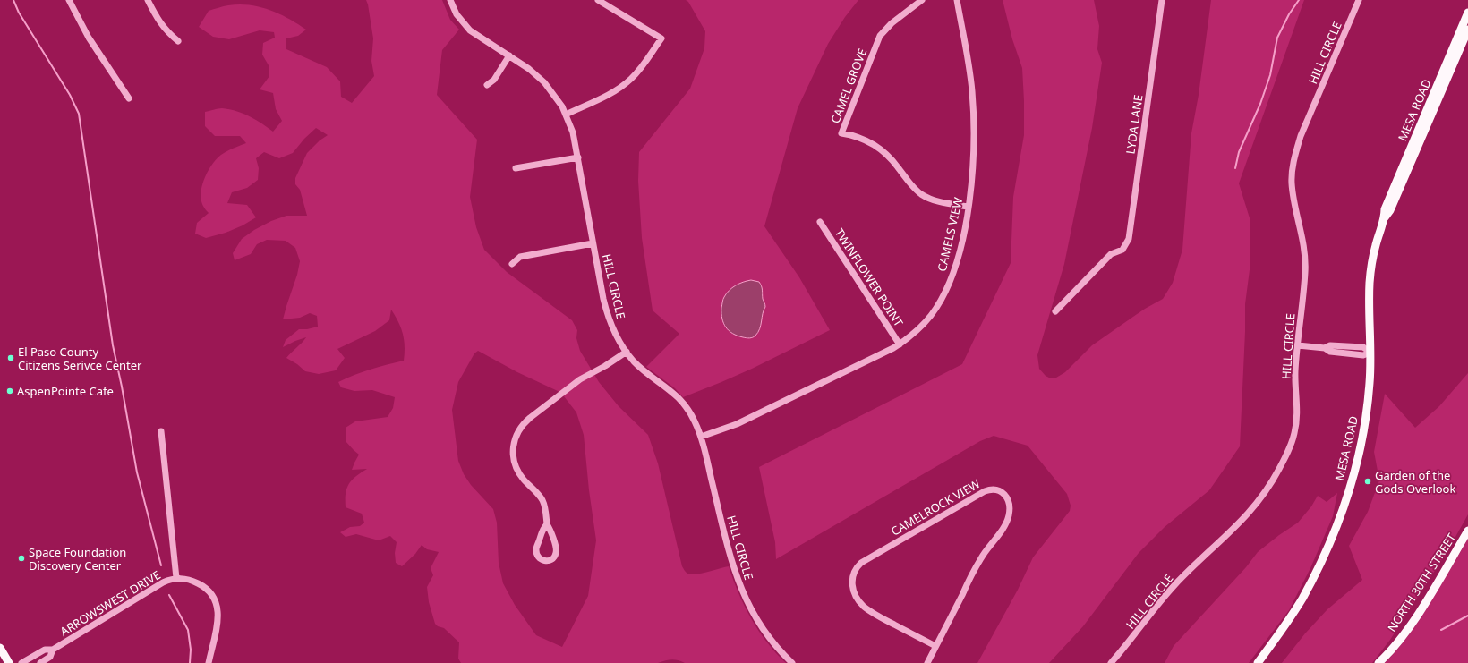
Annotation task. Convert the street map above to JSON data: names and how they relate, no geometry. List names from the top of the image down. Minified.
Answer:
{"streets":{"main road":["MESA ROAD","NORTH 30TH STREET"],"street":["HILL CIRCLE","CAMEL GROVE","LYDA LANE","CAMELS VIEW","TWINFLOWER POINT","CAMELROCK VIEW","ARROWSWEST DRIVE"]},"crossings":[["HILL CIRCLE","CAMELS VIEW"],["CAMEL GROVE","CAMELS VIEW"],["CAMELS VIEW","TWINFLOWER POINT"]],"places":["El Paso County Citizens Serivce Center","AspenPointe Cafe","Garden of the Gods Overlook","Space Foundation Discovery Center"]}
